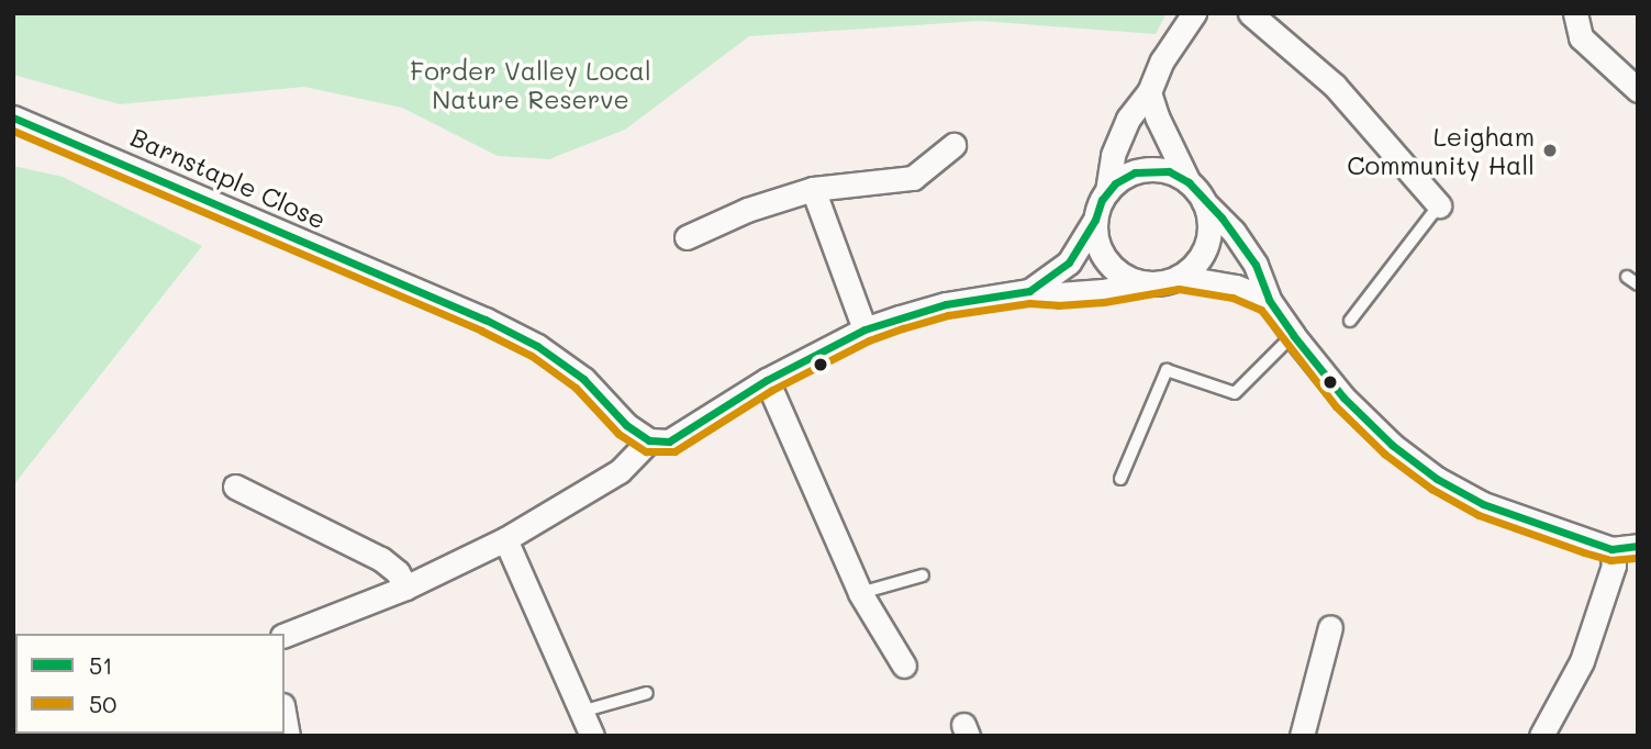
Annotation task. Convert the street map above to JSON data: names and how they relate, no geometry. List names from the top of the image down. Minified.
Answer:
{"streets":{"street":["Barnstaple Close"]},"parks":["Forder Valley Local Nature Reserve"],"places":["Leigham Community Hall"],"lines":["transit line 51","transit line 50"],"legend":["51","50"]}
